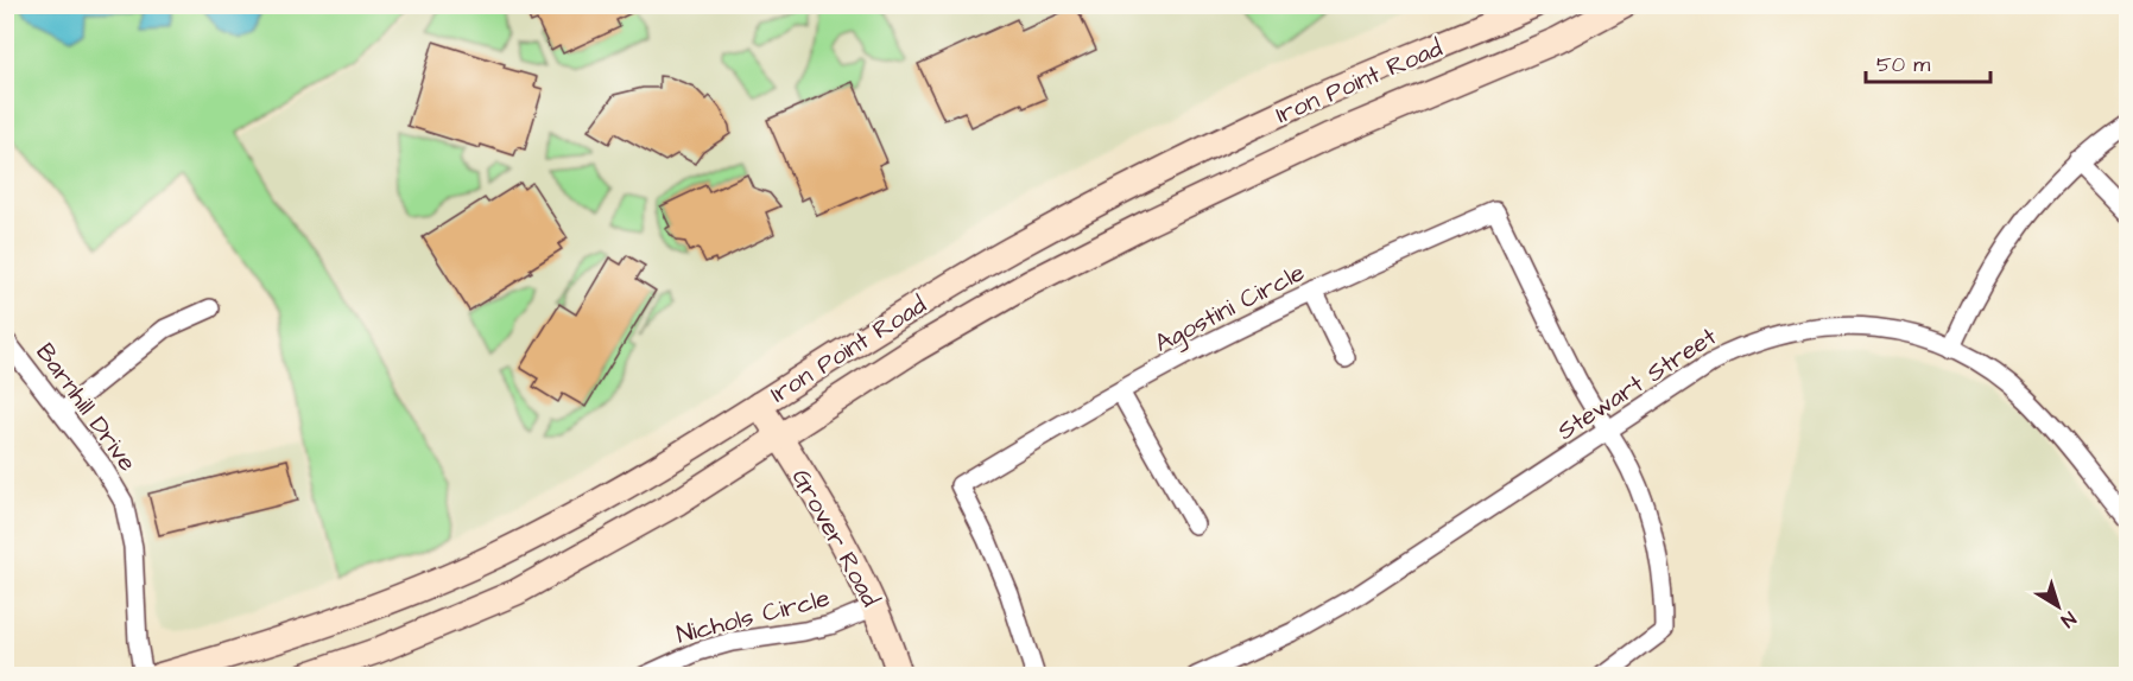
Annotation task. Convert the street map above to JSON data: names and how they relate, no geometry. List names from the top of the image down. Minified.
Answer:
{"streets":{"main road":["Iron Point Road","Grover Road"],"street":["Agostini Circle","Stewart Street","Barnhill Drive","Nichols Circle"]},"crossings":[["Iron Point Road","Grover Road"],["Agostini Circle","Stewart Street"],["Grover Road","Nichols Circle"]],"scale_bar":"50 m","north":"bottom right"}
